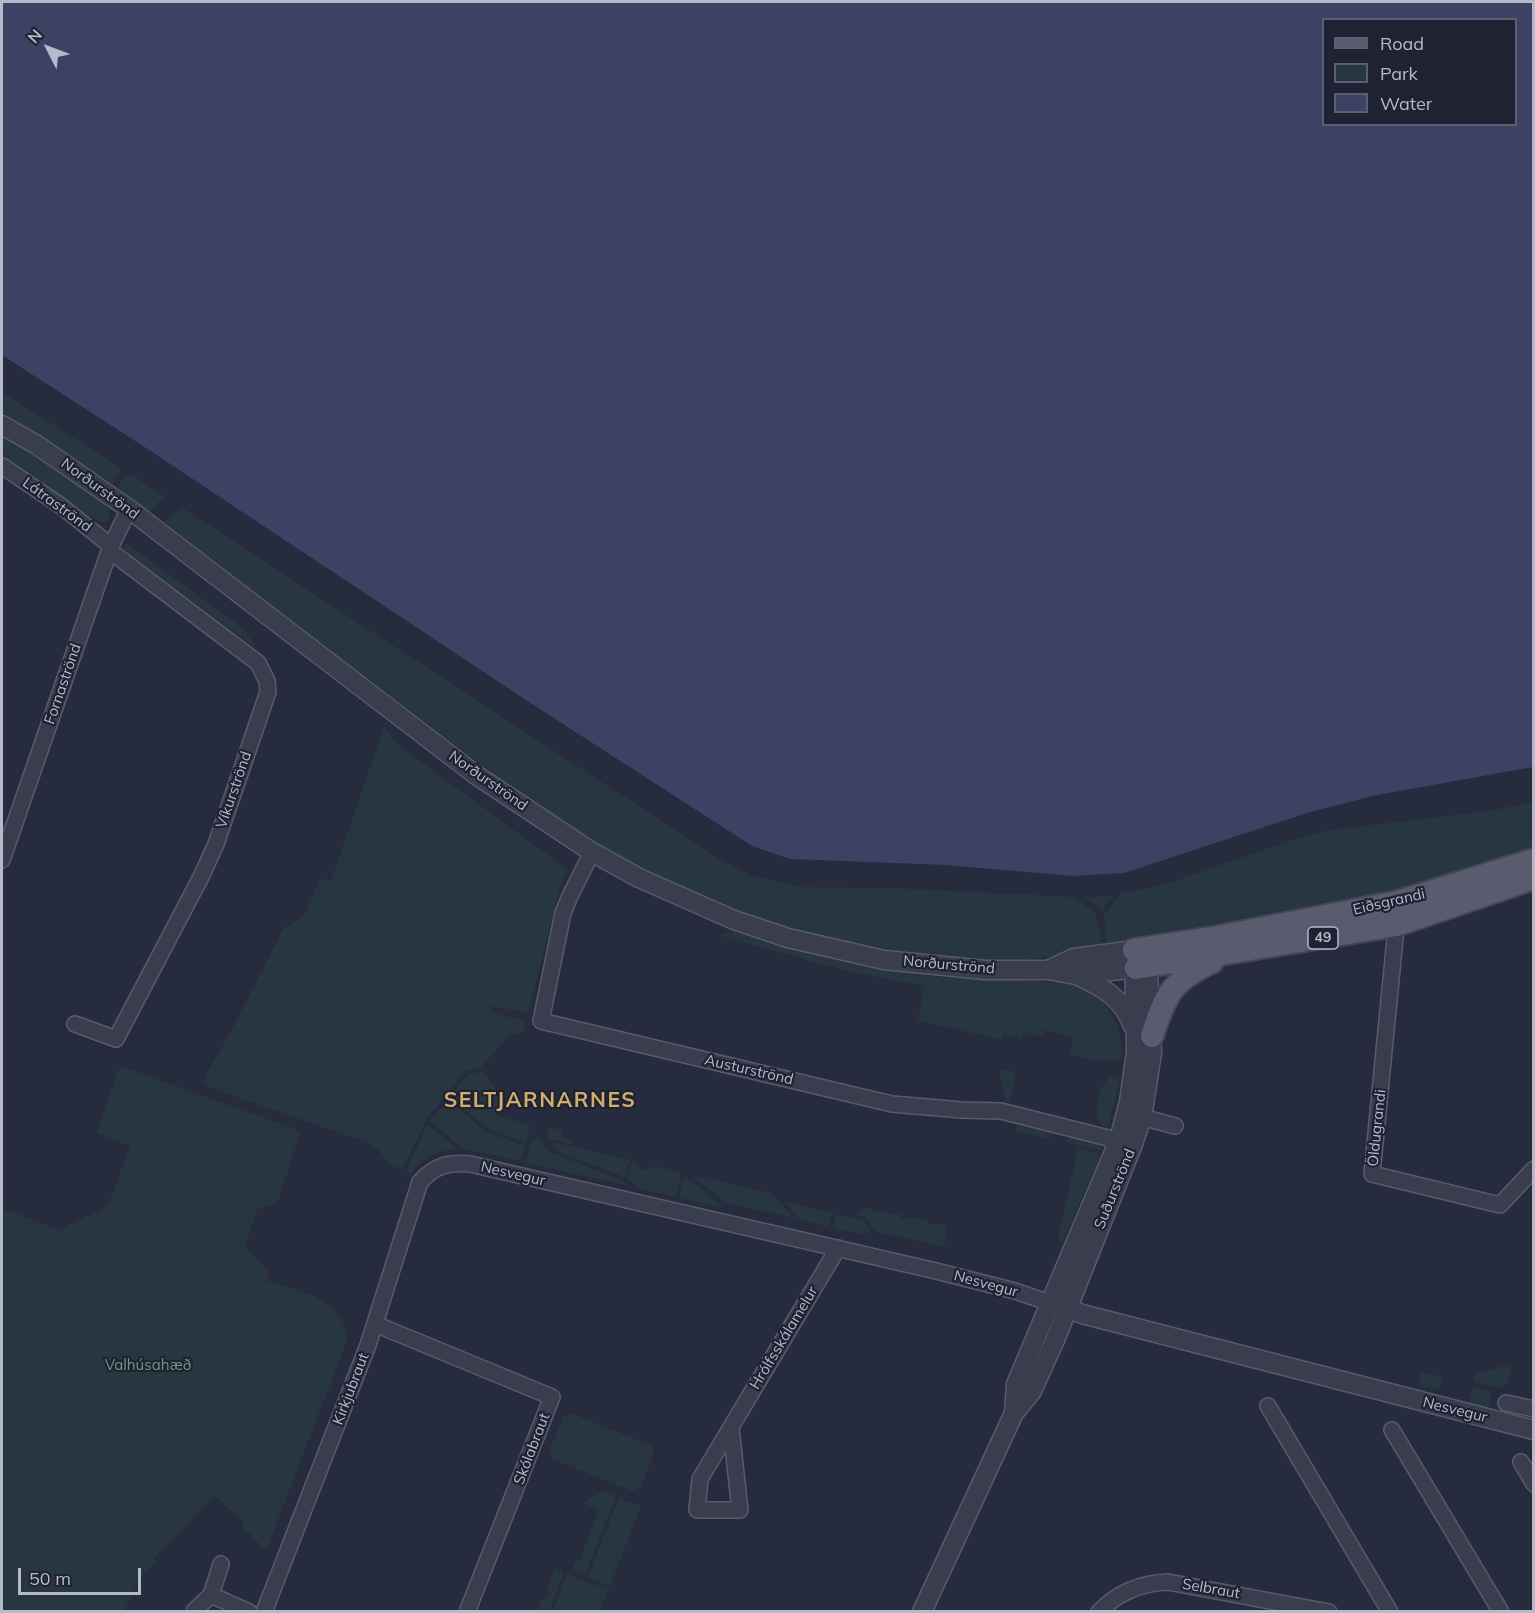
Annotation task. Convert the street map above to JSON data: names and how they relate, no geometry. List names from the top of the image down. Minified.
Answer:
{"streets":{"main road":["Eiðsgrandi","49"],"street":["Norðurströnd","Látraströnd","Fornaströnd","Víkurströnd","Austurströnd","Öldugrandi","Nesvegur","Suðurströnd","Hrólfsskálamelur","Kirkjubraut","Skólabraut","Selbraut"]},"crossings":[["Norðurströnd","Fornaströnd"],["Norðurströnd","Eiðsgrandi"],["Norðurströnd","Austurströnd"],["Norðurströnd","Suðurströnd"],["Látraströnd","Fornaströnd"],["Látraströnd","Víkurströnd"],["Fornaströnd","Víkurströnd"],["Eiðsgrandi","49"],["Eiðsgrandi","Öldugrandi"],["Eiðsgrandi","Suðurströnd"],["49","Suðurströnd"],["Austurströnd","Suðurströnd"],["Nesvegur","Suðurströnd"],["Nesvegur","Hrólfsskálamelur"],["Nesvegur","Kirkjubraut"],["Kirkjubraut","Skólabraut"]],"districts":["SELTJARNARNES"],"parks":["Valhúsahæð"],"legend":["Road","Park","Water"],"scale_bar":"50 m","north":"top left"}
